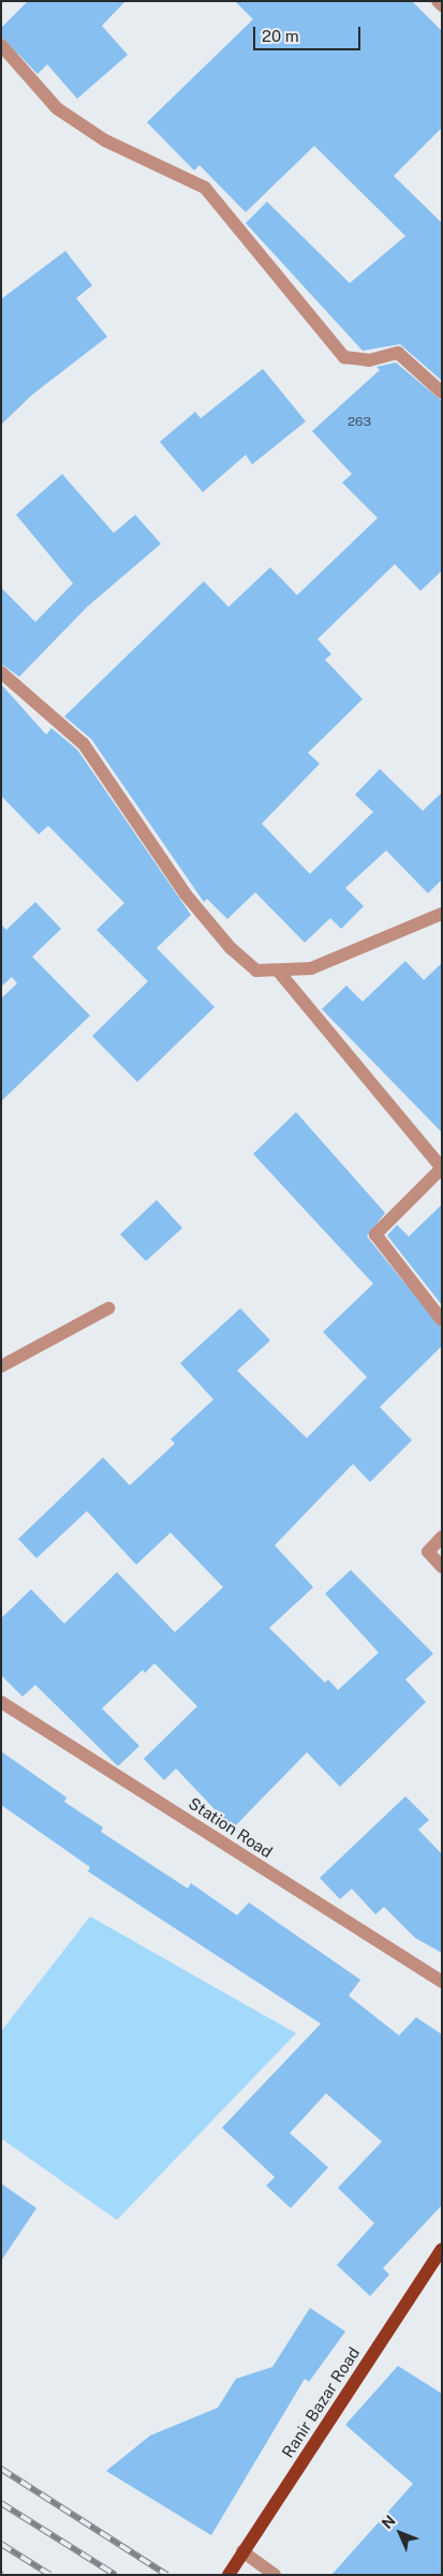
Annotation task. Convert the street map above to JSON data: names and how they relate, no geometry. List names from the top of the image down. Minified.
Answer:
{"streets":{"main road":["Ranir Bazar Road"],"street":["Station Road"]},"house_numbers":["263"],"scale_bar":"20 m","north":"top left"}
